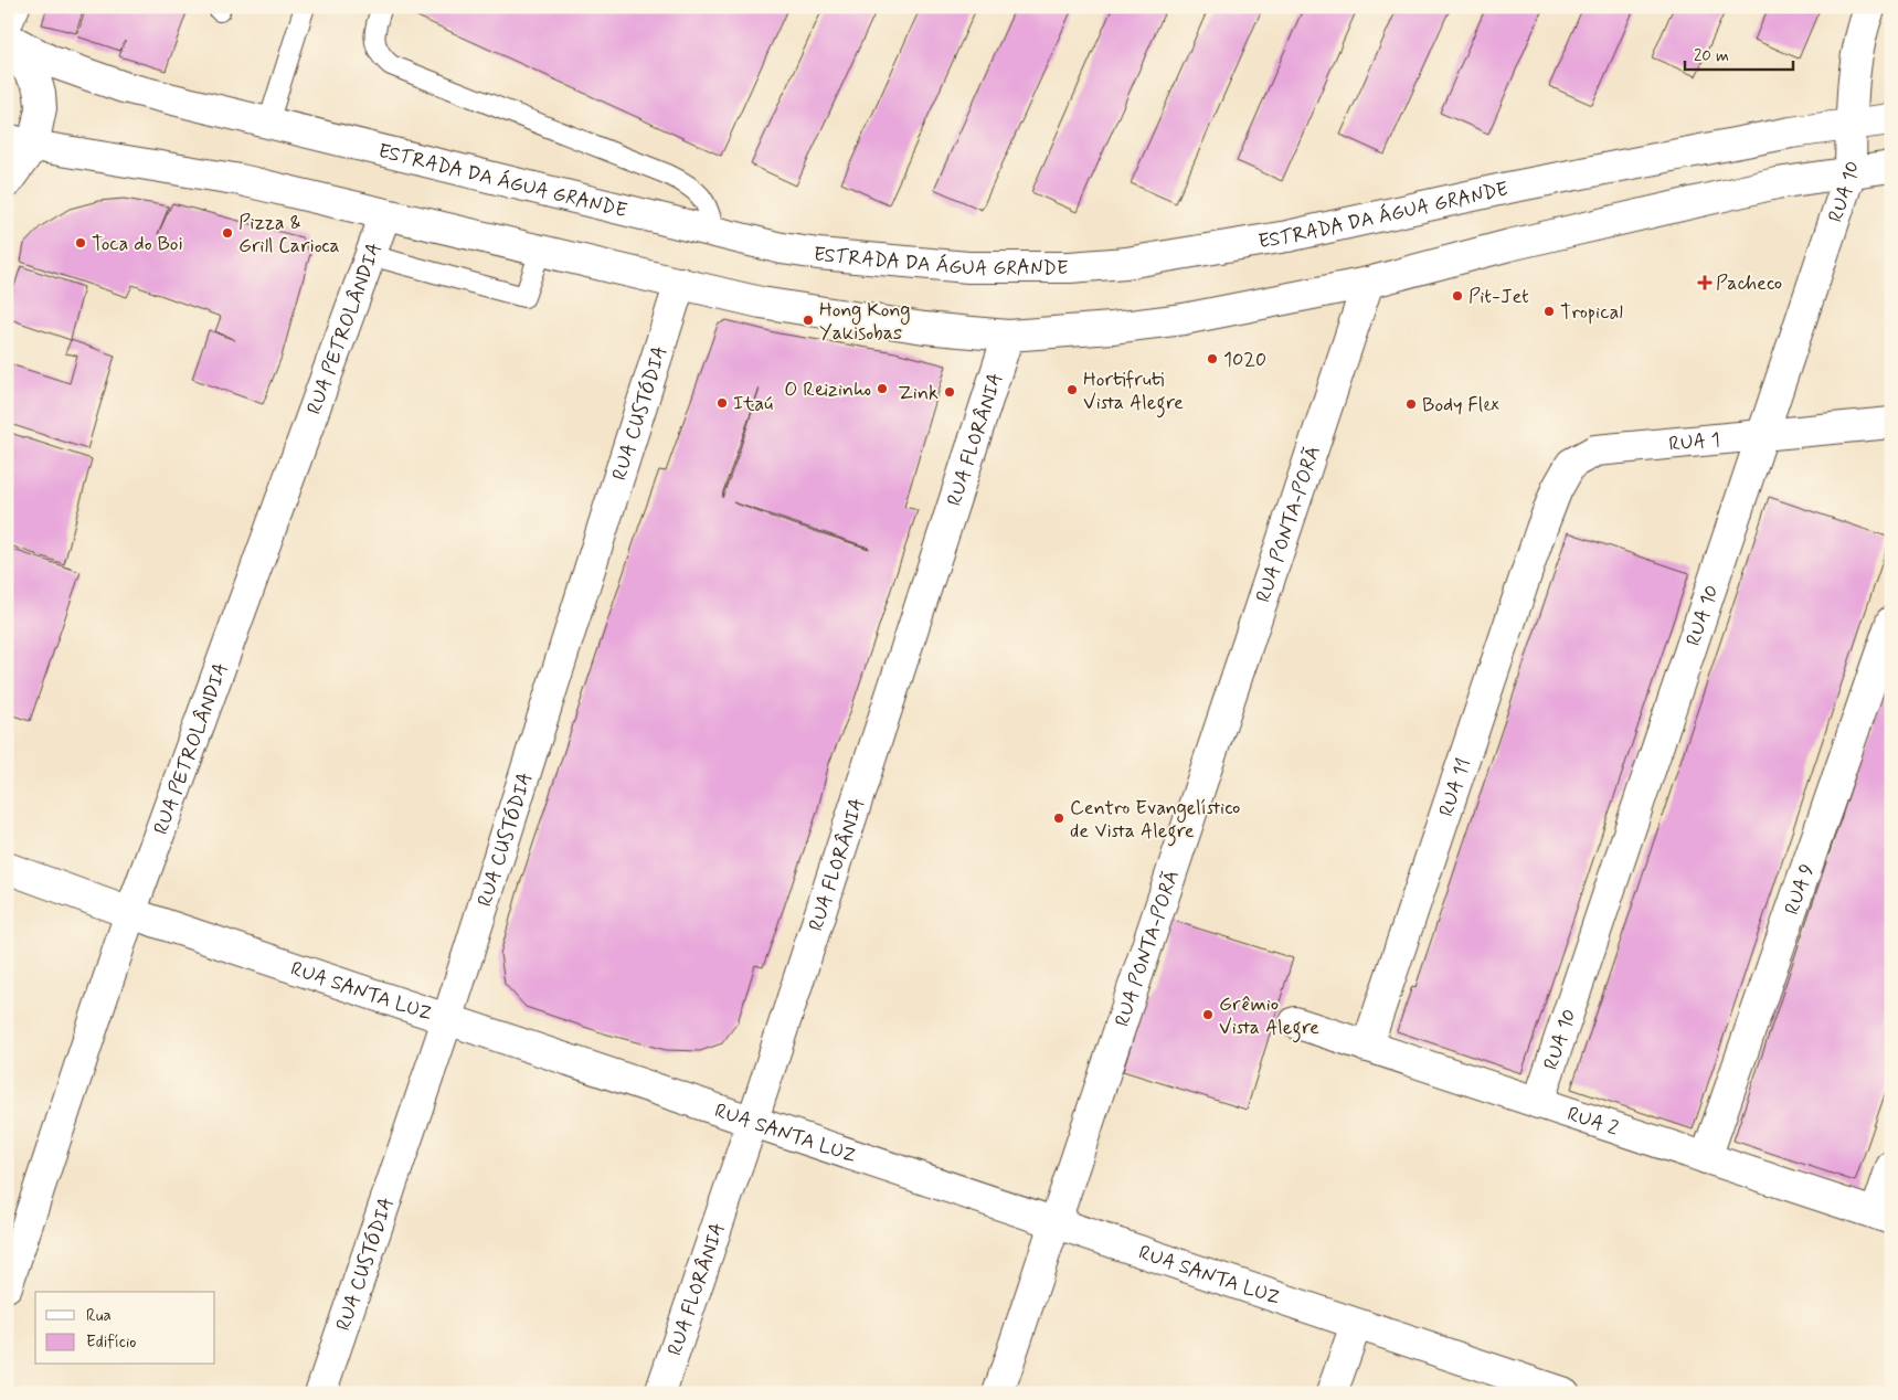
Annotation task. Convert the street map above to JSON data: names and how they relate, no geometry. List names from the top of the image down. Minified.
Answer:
{"streets":{"street":["ESTRADA DA ÁGUA GRANDE","RUA 10","RUA PETROLÂNDIA","RUA CUSTÓDIA","RUA FLORÂNIA","RUA 1","RUA PONTA-PORÃ","RUA 11","RUA 9","RUA SANTA LUZ","RUA 2"]},"crossings":[["ESTRADA DA ÁGUA GRANDE","RUA 10"],["RUA 10","RUA 1"],["RUA 10","RUA 2"],["RUA PETROLÂNDIA","RUA SANTA LUZ"],["RUA CUSTÓDIA","RUA SANTA LUZ"],["RUA FLORÂNIA","RUA SANTA LUZ"],["RUA 1","RUA 11"],["RUA PONTA-PORÃ","RUA SANTA LUZ"],["RUA 11","RUA 2"],["RUA 9","RUA 2"]],"places":{"other":["Pizza & Grill Carioca","Toca do Boi","Pit-Jet","Tropical","Hong Kong Yakisobas","1020","O Reizinho","Hortifruti Vista Alegre","Zink","Itaú","Body Flex","Centro Evangelístico de Vista Alegre","Grêmio Vista Alegre"],"health":["Pacheco"]},"legend":["Rua","Edifício"],"scale_bar":"20 m"}
